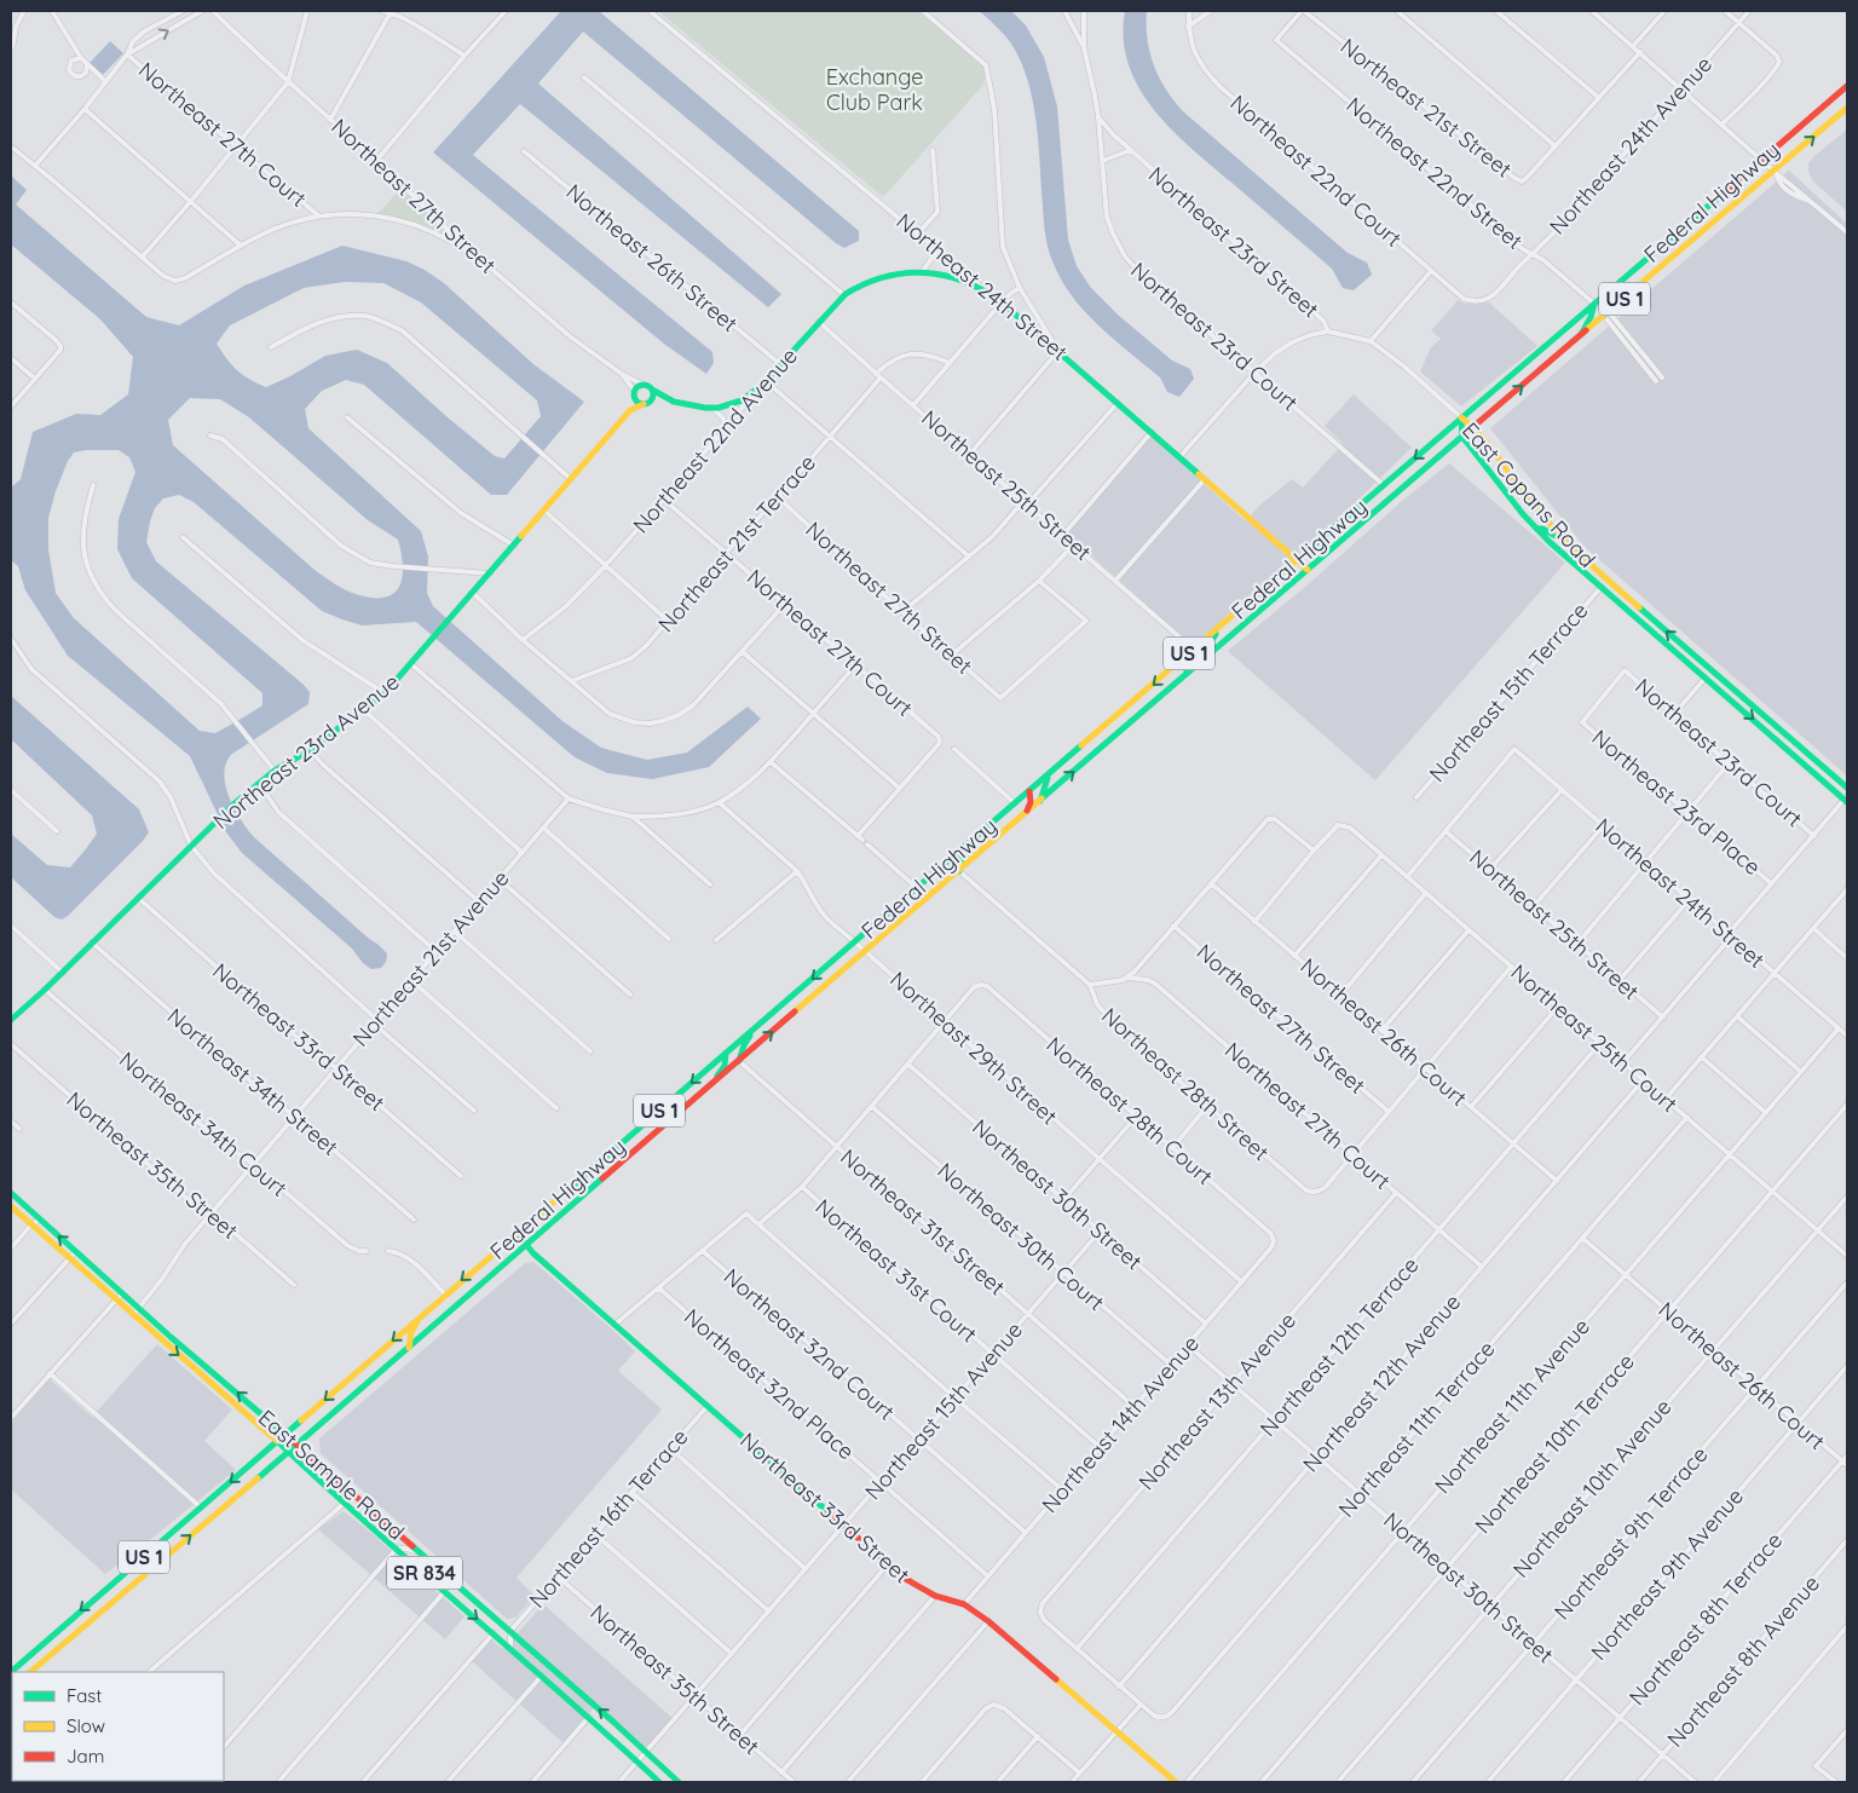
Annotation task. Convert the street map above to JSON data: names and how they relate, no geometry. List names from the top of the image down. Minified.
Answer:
{"streets":{"main road":["Federal Highway","Northeast 24th Street","US 1","Northeast 22nd Avenue","East Copans Road","Northeast 23rd Avenue","Northeast 33rd Street","East Sample Road","SR 834"],"street":["Northeast 21st Street","Northeast 27th Court","Northeast 24th Avenue","Northeast 22nd Court","Northeast 22nd Street","Northeast 27th Street","Northeast 23rd Street","Northeast 26th Street","Northeast 23rd Court","Northeast 25th Street","Northeast 21st Terrace","Northeast 15th Terrace","Northeast 23rd Place","Northeast 21st Avenue","Northeast 26th Court","Northeast 25th Court","Northeast 29th Street","Northeast 34th Street","Northeast 28th Street","Northeast 28th Court","Northeast 34th Court","Northeast 35th Street","Northeast 30th Street","Northeast 31st Street","Northeast 30th Court","Northeast 31st Court","Northeast 32nd Court","Northeast 12th Terrace","Northeast 12th Avenue","Northeast 32nd Place","Northeast 13th Avenue","Northeast 11th Avenue","Northeast 15th Avenue","Northeast 14th Avenue","Northeast 11th Terrace","Northeast 10th Terrace","Northeast 10th Avenue","Northeast 16th Terrace","Northeast 9th Terrace","Northeast 9th Avenue","Northeast 8th Terrace","Northeast 8th Avenue"]},"crossings":[["Northeast 21st Street","Northeast 22nd Street"],["Northeast 27th Court","Northeast 22nd Avenue"],["Northeast 27th Court","Northeast 21st Terrace"],["Northeast 27th Court","Northeast 28th Street"],["Northeast 27th Court","Northeast 12th Terrace"],["Northeast 27th Court","Northeast 12th Avenue"],["Northeast 27th Court","Northeast 13th Avenue"],["Northeast 24th Avenue","Northeast 22nd Court"],["Northeast 24th Avenue","Northeast 22nd Street"],["Northeast 22nd Street","Federal Highway"],["Northeast 27th Street","Northeast 21st Terrace"],["Northeast 27th Street","Northeast 23rd Avenue"],["Federal Highway","Northeast 23rd Street"],["Federal Highway","Northeast 24th Street"],["Federal Highway","Northeast 23rd Court"],["Federal Highway","Northeast 25th Street"],["Federal Highway","East Copans Road"],["Federal Highway","Northeast 33rd Street"],["Federal Highway","Northeast 29th Street"],["Federal Highway","Northeast 28th Street"],["Federal Highway","Northeast 31st Street"],["Federal Highway","East Sample Road"],["Northeast 23rd Street","Northeast 23rd Court"],["Northeast 23rd Street","East Copans Road"],["Northeast 26th Street","Northeast 22nd Avenue"],["Northeast 24th Street","Northeast 22nd Avenue"],["Northeast 24th Street","Northeast 25th Street"],["Northeast 24th Street","Northeast 11th Avenue"],["Northeast 23rd Court","Northeast 23rd Place"],["Northeast 22nd Avenue","Northeast 25th Street"],["Northeast 25th Street","Northeast 21st Terrace"],["East Copans Road","Northeast 15th Terrace"],["Northeast 23rd Avenue","Northeast 33rd Street"],["Northeast 23rd Avenue","Northeast 34th Street"],["Northeast 23rd Avenue","Northeast 34th Court"],["Northeast 21st Avenue","Northeast 33rd Street"],["Northeast 21st Avenue","Northeast 34th Street"],["Northeast 21st Avenue","Northeast 34th Court"],["Northeast 21st Avenue","Northeast 35th Street"],["Northeast 21st Avenue","East Sample Road"],["Northeast 26th Court","Northeast 12th Terrace"],["Northeast 26th Court","Northeast 12th Avenue"],["Northeast 26th Court","Northeast 11th Avenue"],["Northeast 26th Court","Northeast 11th Terrace"],["Northeast 26th Court","Northeast 10th Terrace"],["Northeast 26th Court","Northeast 10th Avenue"],["Northeast 26th Court","Northeast 9th Terrace"],["Northeast 26th Court","Northeast 9th Avenue"],["Northeast 26th Court","Northeast 8th Terrace"],["Northeast 33rd Street","Northeast 15th Avenue"],["Northeast 33rd Street","Northeast 14th Avenue"],["Northeast 33rd Street","Northeast 16th Terrace"],["Northeast 25th Court","Northeast 12th Terrace"],["Northeast 25th Court","Northeast 12th Avenue"],["Northeast 25th Court","Northeast 11th Avenue"],["Northeast 25th Court","Northeast 11th Terrace"],["Northeast 25th Court","Northeast 10th Terrace"],["Northeast 25th Court","Northeast 10th Avenue"],["Northeast 29th Street","Northeast 28th Court"],["Northeast 29th Street","Northeast 14th Avenue"],["Northeast 28th Court","Northeast 14th Avenue"],["Northeast 35th Street","Northeast 15th Avenue"],["Northeast 35th Street","Northeast 16th Terrace"],["Northeast 30th Street","Northeast 12th Terrace"],["Northeast 30th Street","Northeast 12th Avenue"],["Northeast 30th Street","Northeast 13th Avenue"],["Northeast 30th Street","Northeast 11th Avenue"],["Northeast 30th Street","Northeast 15th Avenue"],["Northeast 30th Street","Northeast 14th Avenue"],["Northeast 30th Street","Northeast 11th Terrace"],["Northeast 30th Street","Northeast 10th Terrace"],["Northeast 30th Street","Northeast 10th Avenue"],["Northeast 30th Street","Northeast 9th Terrace"],["Northeast 30th Street","Northeast 9th Avenue"],["Northeast 30th Street","Northeast 8th Terrace"],["Northeast 30th Street","Northeast 8th Avenue"],["Northeast 31st Street","Northeast 15th Avenue"],["Northeast 31st Street","Northeast 14th Avenue"],["Northeast 30th Court","Northeast 15th Avenue"],["Northeast 30th Court","Northeast 14th Avenue"],["Northeast 31st Court","Northeast 15th Avenue"],["Northeast 31st Court","Northeast 14th Avenue"],["Northeast 32nd Court","Northeast 15th Avenue"],["Northeast 32nd Court","Northeast 14th Avenue"],["Northeast 12th Terrace","Northeast 13th Avenue"],["Northeast 32nd Place","Northeast 15th Avenue"],["Northeast 32nd Place","Northeast 14th Avenue"],["Northeast 15th Avenue","East Sample Road"],["East Sample Road","Northeast 16th Terrace"]],"parks":["Exchange Club Park"],"legend":["Fast","Slow","Jam"]}
